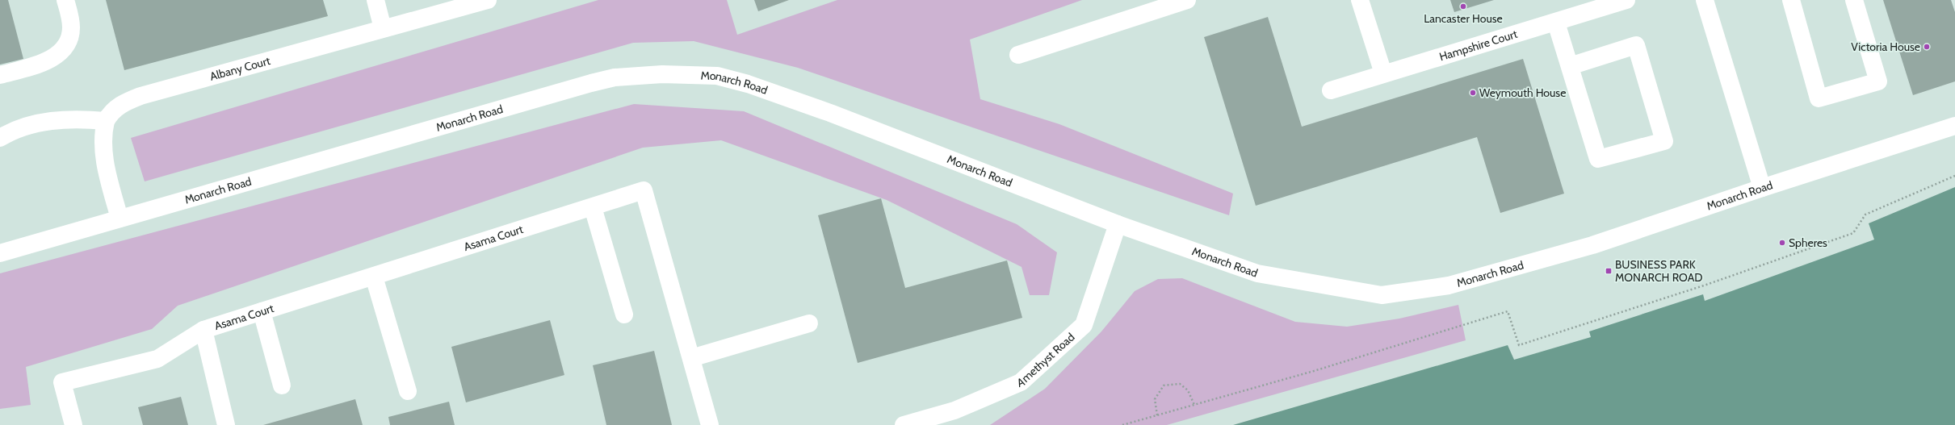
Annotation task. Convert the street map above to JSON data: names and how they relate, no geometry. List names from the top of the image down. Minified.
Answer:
{"streets":{"street":["Hampshire Court","Albany Court","Monarch Road","Asama Court","Amethyst Road"]},"crossings":[["Monarch Road","Amethyst Road"]],"places":{"other":["Lancaster House","Victoria House","Weymouth House","Spheres"],"transit":["BUSINESS PARK MONARCH ROAD"]}}
